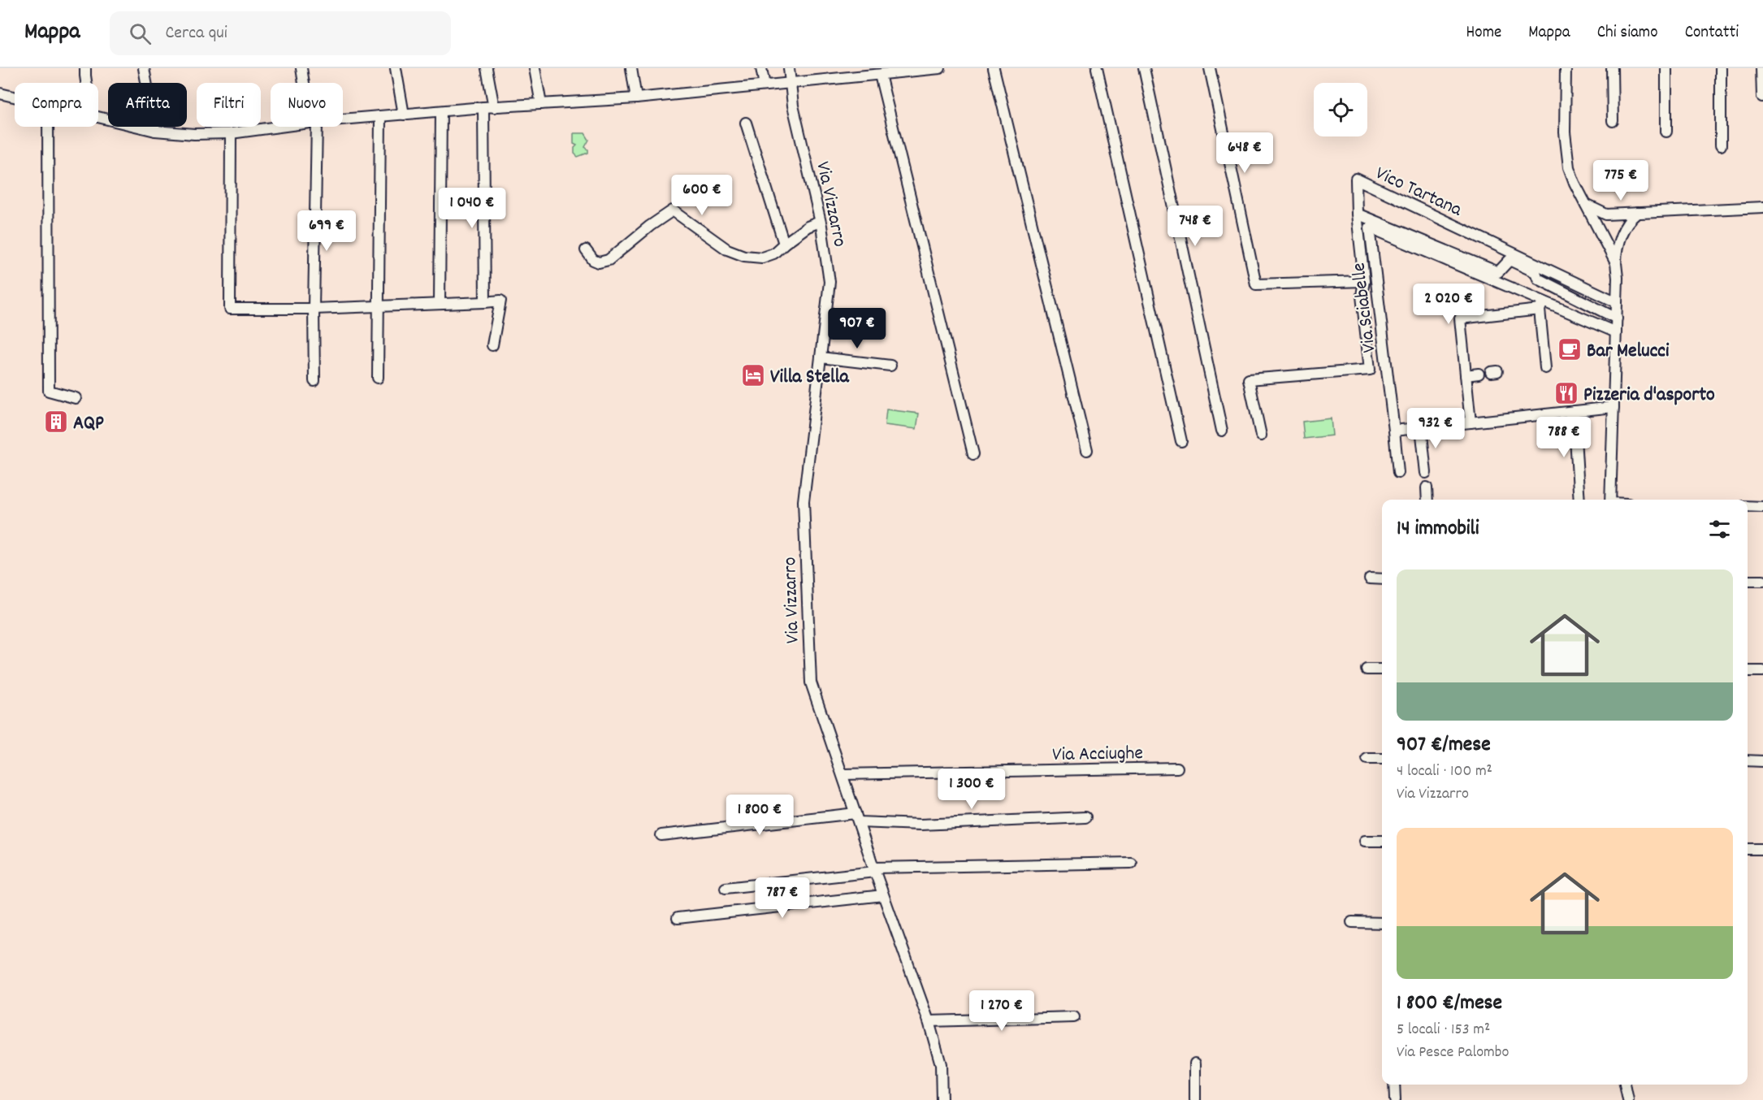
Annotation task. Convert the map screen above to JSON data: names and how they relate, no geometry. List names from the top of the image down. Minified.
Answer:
{"streets":{"street":["Vico Tartana","Via Vizzarro","Via Sciabelle","Via Acciughe"]},"crossings":[["Via Vizzarro","Via Acciughe"]],"places":{"cafe":["Bar Melucci"],"hotel":["Villa Stella"],"restaurant":["Pizzeria d'asporto"],"building":["AQP"]},"page":{"header":"Mappa","search":"Cerca qui","nav":["Home","Mappa","Chi siamo","Contatti"],"chip":["Compra","Affitta","Filtri","Nuovo"],"price":["648 €","775 €","600 €","1 040 €","748 €","699 €","2 020 €","907 €","932 €","788 €","1 300 €","1 800 €","787 €","1 270 €"],"heading":"14 immobili","list":[{"name":"907 €/mese","note":"4 locali · 100 m² · Via Vizzarro"},{"name":"1 800 €/mese","note":"5 locali · 153 m² · Via Pesce Palombo"}]}}
